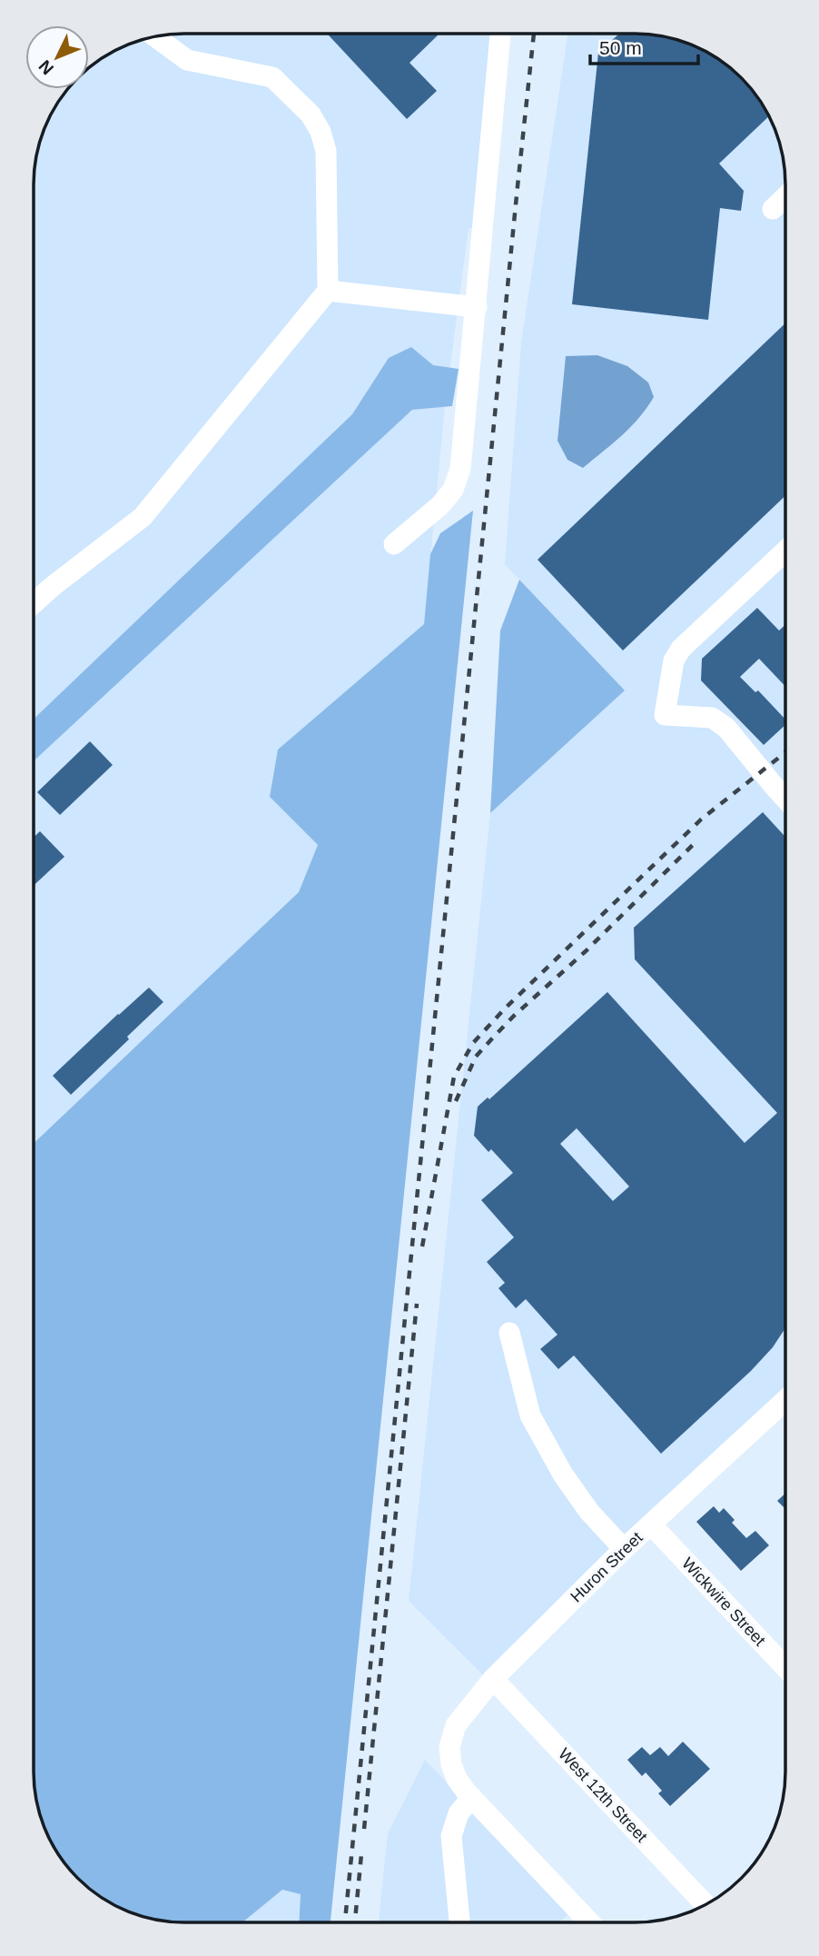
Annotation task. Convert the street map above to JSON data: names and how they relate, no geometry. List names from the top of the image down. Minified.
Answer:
{"streets":{"street":["Huron Street","Wickwire Street","West 12th Street"]},"crossings":[["Huron Street","Wickwire Street"],["Huron Street","West 12th Street"]],"scale_bar":"50 m","north":"bottom left"}
